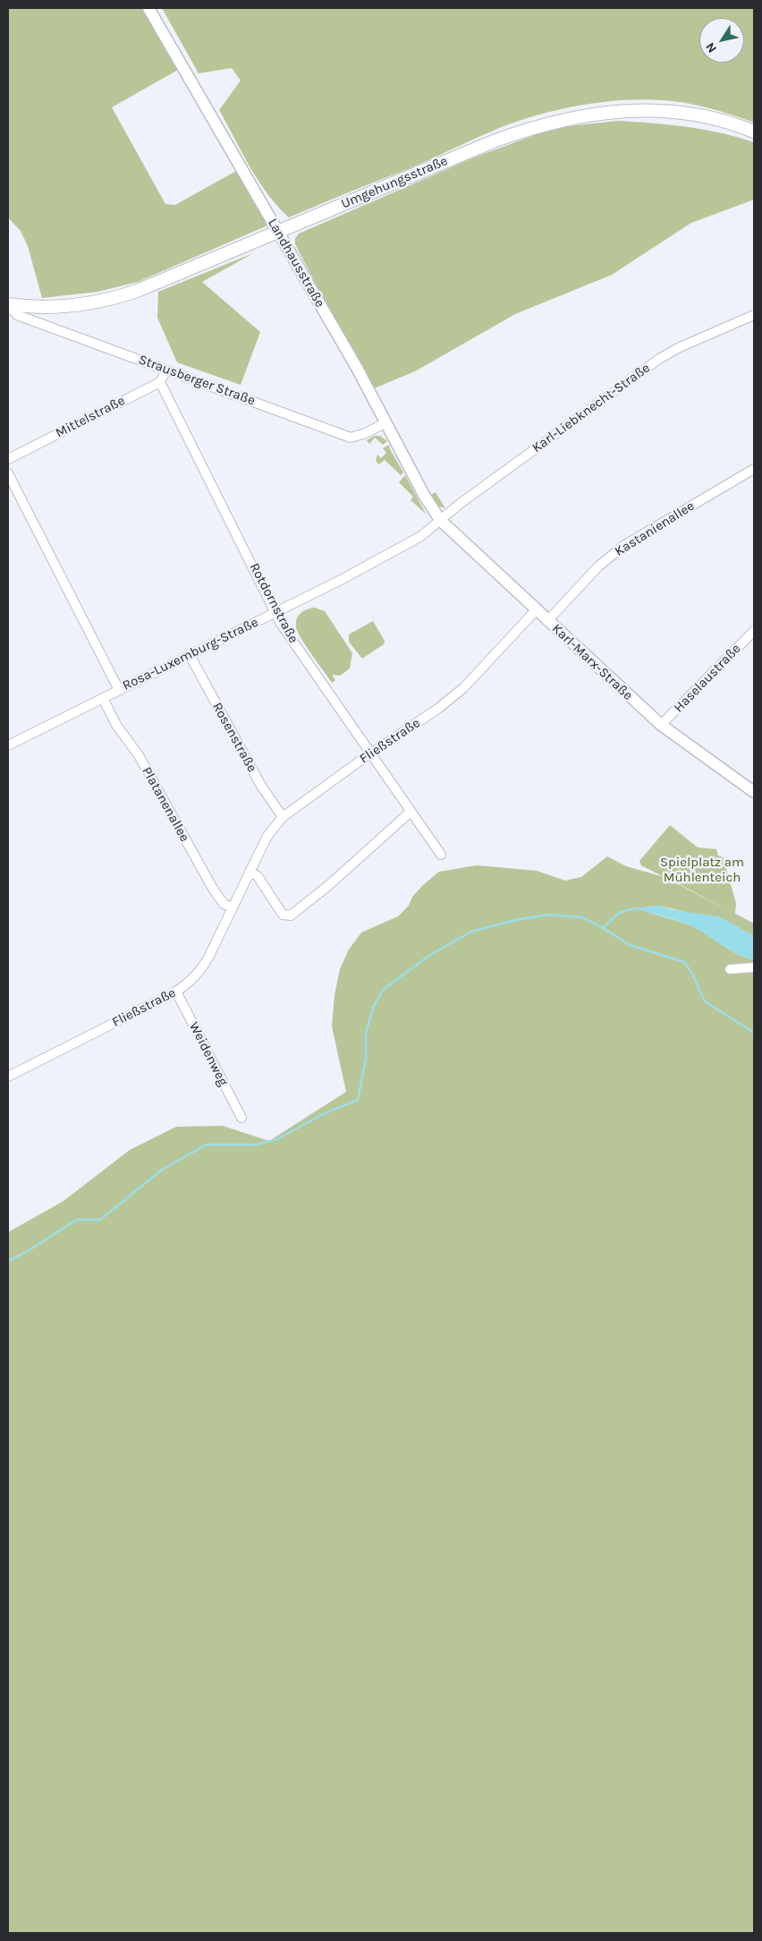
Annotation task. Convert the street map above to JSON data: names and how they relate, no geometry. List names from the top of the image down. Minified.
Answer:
{"streets":{"main road":["Umgehungsstraße","Strausberger Straße"],"street":["Landhausstraße","Karl-Liebknecht-Straße","Mittelstraße","Kastanienallee","Rotdornstraße","Rosa-Luxemburg-Straße","Karl-Marx-Straße","Haselaustraße","Rosenstraße","Fließstraße","Platanenallee","Weidenweg"]},"crossings":[["Umgehungsstraße","Landhausstraße"],["Umgehungsstraße","Strausberger Straße"],["Landhausstraße","Strausberger Straße"],["Landhausstraße","Karl-Liebknecht-Straße"],["Landhausstraße","Rosa-Luxemburg-Straße"],["Landhausstraße","Karl-Marx-Straße"],["Karl-Liebknecht-Straße","Rosa-Luxemburg-Straße"],["Karl-Liebknecht-Straße","Karl-Marx-Straße"],["Mittelstraße","Rotdornstraße"],["Kastanienallee","Karl-Marx-Straße"],["Rotdornstraße","Rosa-Luxemburg-Straße"],["Rotdornstraße","Fließstraße"],["Rosa-Luxemburg-Straße","Karl-Marx-Straße"],["Rosa-Luxemburg-Straße","Rosenstraße"],["Rosa-Luxemburg-Straße","Platanenallee"],["Karl-Marx-Straße","Haselaustraße"],["Karl-Marx-Straße","Fließstraße"],["Rosenstraße","Fließstraße"],["Fließstraße","Platanenallee"],["Fließstraße","Weidenweg"]],"parks":["Spielplatz am Mühlenteich"],"north":"bottom left"}
